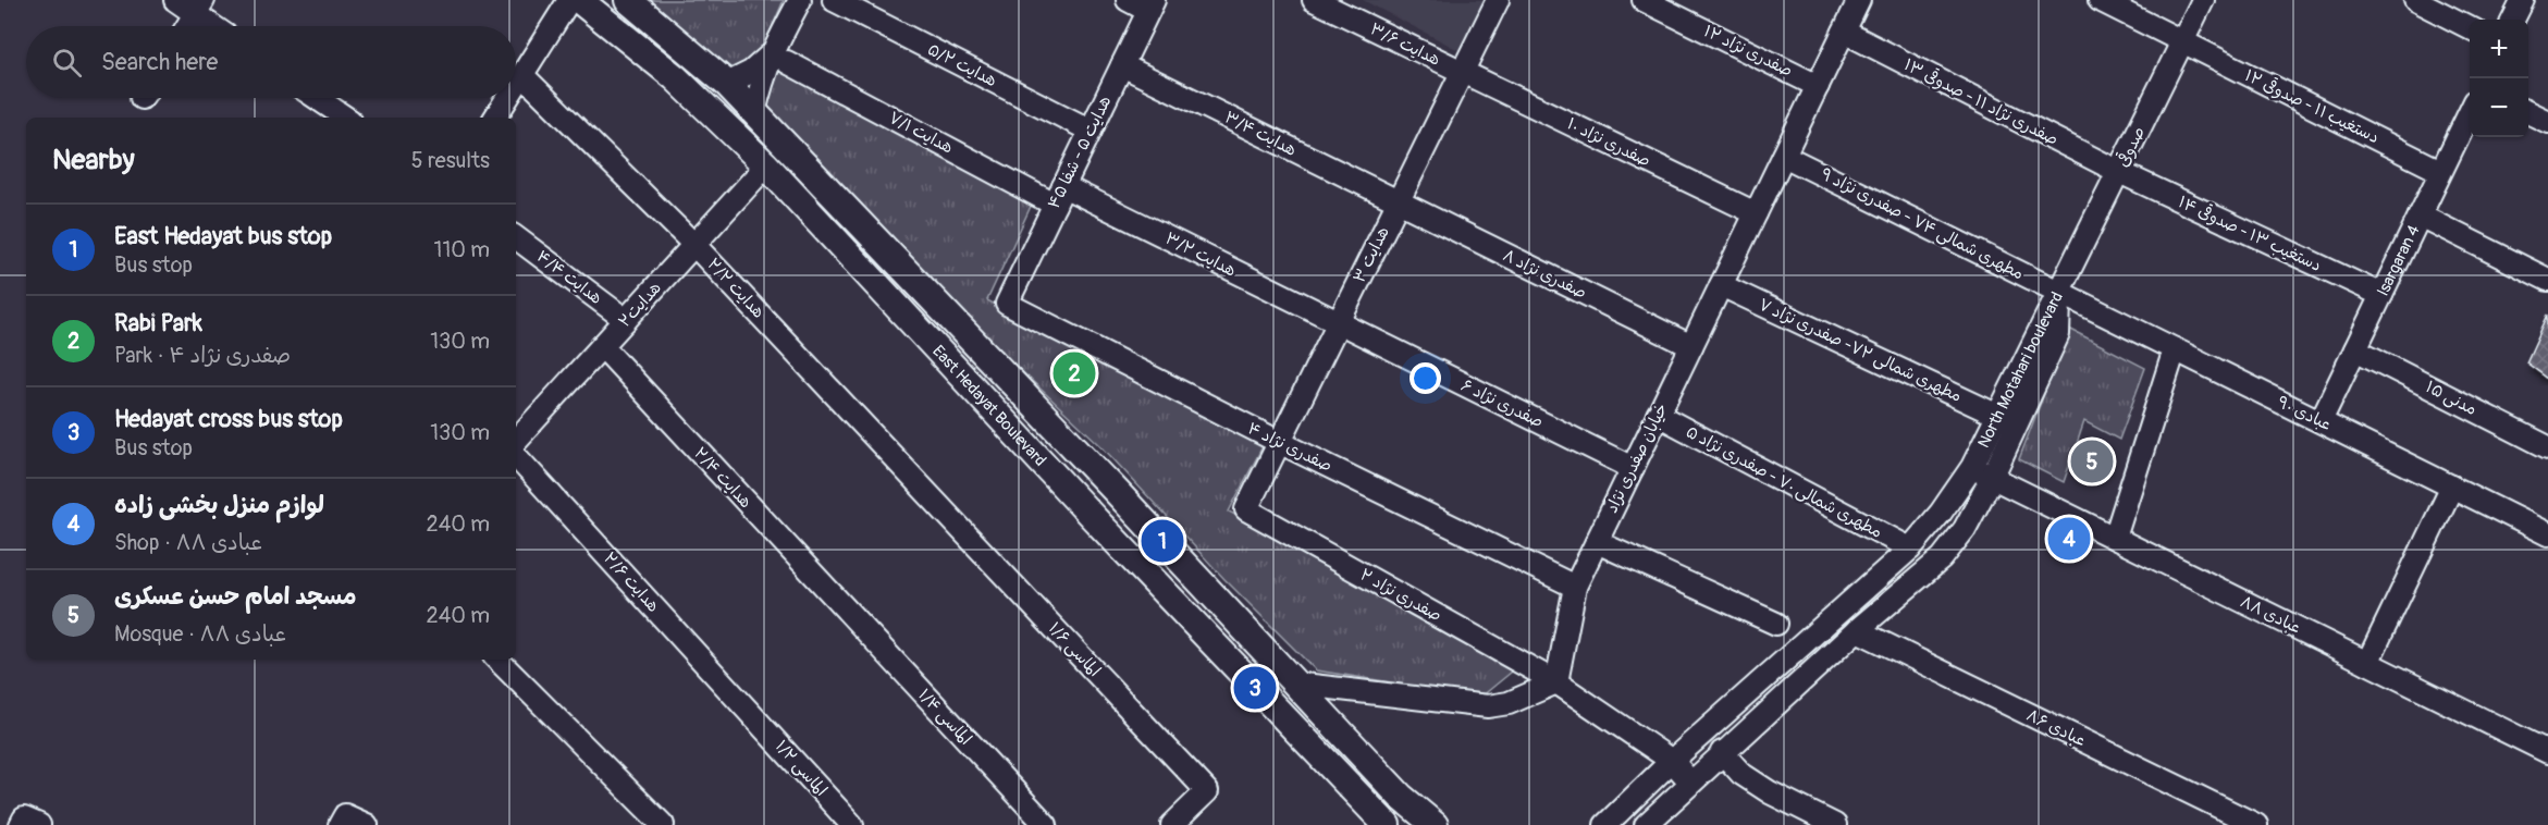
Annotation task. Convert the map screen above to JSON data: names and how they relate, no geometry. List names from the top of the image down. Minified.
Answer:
{"streets":{"main road":["East Hedayat Boulevard"],"street":["هدایت ۳/۶","صفدری نژاد ۱۲","هدایت ۵/۲","صفدری نژاد ۱۱ - صدوقی ۱۳","دستغیب ۱۱ - صدوقی ۱۲","هدایت ۷/۱","هدایت ۳/۴","صفدری نژاد ۱۰","صدوقی","هدایت ۵ - شفا ۴۵","مطهری شمالی ۷۴ - صفدری نژاد ۹","دستغیب ۱۳ - صدوقی ۱۴","هدایت ۳/۲","هدایت ۳","Isargaran 4","صفدری نژاد ۸","هدایت ۴/۴","هدایت ۲/۲","هدایت۲","مطهری شمالی ۷۲- صفدری نژاد ۷","North Motahari boulevard","مدنی ۱۵","صفدری نژاد ۶","عبادی ۹۰","صفدری نژاد ۴","خیابان صفدری نژاد","هدایت ۲/۴","مطهری شمالی ۷۰ - صفدری نژاد ۵","هدایت ۲/۶","صفدری نژاد ۲","عبادی ۸۸","الماسی ۱/۶","الماسی ۱/۴","عبادی ۸۶","الماسی ۱/۲"]},"crossings":[["هدایت ۳/۶","صفدری نژاد ۱۰"],["هدایت ۳/۶","هدایت ۳"],["صفدری نژاد ۱۲","خیابان صفدری نژاد"],["هدایت ۵/۲","هدایت ۵ - شفا ۴۵"],["صفدری نژاد ۱۱ - صدوقی ۱۳","صدوقی"],["صفدری نژاد ۱۱ - صدوقی ۱۳","دستغیب ۱۳ - صدوقی ۱۴"],["صفدری نژاد ۱۱ - صدوقی ۱۳","خیابان صفدری نژاد"],["دستغیب ۱۱ - صدوقی ۱۲","صدوقی"],["دستغیب ۱۱ - صدوقی ۱۲","Isargaran 4"],["هدایت ۷/۱","هدایت ۵ - شفا ۴۵"],["هدایت ۷/۱","هدایت ۳/۲"],["هدایت ۳/۴","هدایت ۵ - شفا ۴۵"],["هدایت ۳/۴","هدایت ۳"],["هدایت ۳/۴","صفدری نژاد ۸"],["صفدری نژاد ۱۰","هدایت ۳"],["صفدری نژاد ۱۰","خیابان صفدری نژاد"],["صدوقی","مطهری شمالی ۷۴ - صفدری نژاد ۹"],["صدوقی","دستغیب ۱۳ - صدوقی ۱۴"],["صدوقی","North Motahari boulevard"],["صدوقی","عبادی ۹۰"],["هدایت ۵ - شفا ۴۵","هدایت ۳/۲"],["هدایت ۵ - شفا ۴۵","صفدری نژاد ۴"],["مطهری شمالی ۷۴ - صفدری نژاد ۹","North Motahari boulevard"],["مطهری شمالی ۷۴ - صفدری نژاد ۹","عبادی ۹۰"],["مطهری شمالی ۷۴ - صفدری نژاد ۹","خیابان صفدری نژاد"],["دستغیب ۱۳ - صدوقی ۱۴","Isargaran 4"],["هدایت ۳/۲","هدایت ۳"],["هدایت ۳/۲","صفدری نژاد ۶"],["هدایت ۳","صفدری نژاد ۸"],["هدایت ۳","صفدری نژاد ۶"],["هدایت ۳","صفدری نژاد ۴"],["هدایت ۳","صفدری نژاد ۲"],["Isargaran 4","مدنی ۱۵"],["Isargaran 4","عبادی ۹۰"],["صفدری نژاد ۸","خیابان صفدری نژاد"],["هدایت ۴/۴","هدایت۲"],["هدایت ۲/۲","هدایت۲"],["هدایت ۲/۲","الماسی ۱/۶"],["هدایت۲","East Hedayat Boulevard"],["هدایت۲","هدایت ۲/۴"],["مطهری شمالی ۷۲- صفدری نژاد ۷","North Motahari boulevard"],["مطهری شمالی ۷۲- صفدری نژاد ۷","خیابان صفدری نژاد"],["North Motahari boulevard","عبادی ۹۰"],["North Motahari boulevard","مطهری شمالی ۷۰ - صفدری نژاد ۵"],["North Motahari boulevard","صفدری نژاد ۲"],["North Motahari boulevard","عبادی ۸۸"],["North Motahari boulevard","عبادی ۸۶"],["صفدری نژاد ۶","خیابان صفدری نژاد"],["صفدری نژاد ۴","خیابان صفدری نژاد"],["خیابان صفدری نژاد","مطهری شمالی ۷۰ - صفدری نژاد ۵"],["خیابان صفدری نژاد","صفدری نژاد ۲"],["هدایت ۲/۴","الماسی ۱/۴"],["هدایت ۲/۶","الماسی ۱/۲"]],"page":{"map_buttons":["+","−"],"search":"Search here","heading":["Nearby","5 results"],"list":[{"mark":"1","name":"East Hedayat bus stop","note":"Bus stop","value":"110 m"},{"mark":"2","name":"Rabi Park","note":"Park · صفدری نژاد ۴","value":"130 m"},{"mark":"3","name":"Hedayat cross bus stop","note":"Bus stop","value":"130 m"},{"mark":"4","name":"لوازم منزل بخشی زاده","note":"Shop · عبادی ۸۸","value":"240 m"},{"mark":"5","name":"مسجد امام حسن عسکری","note":"Mosque · عبادی ۸۸","value":"240 m"}],"pins":["2","5","4","1","3"]}}
